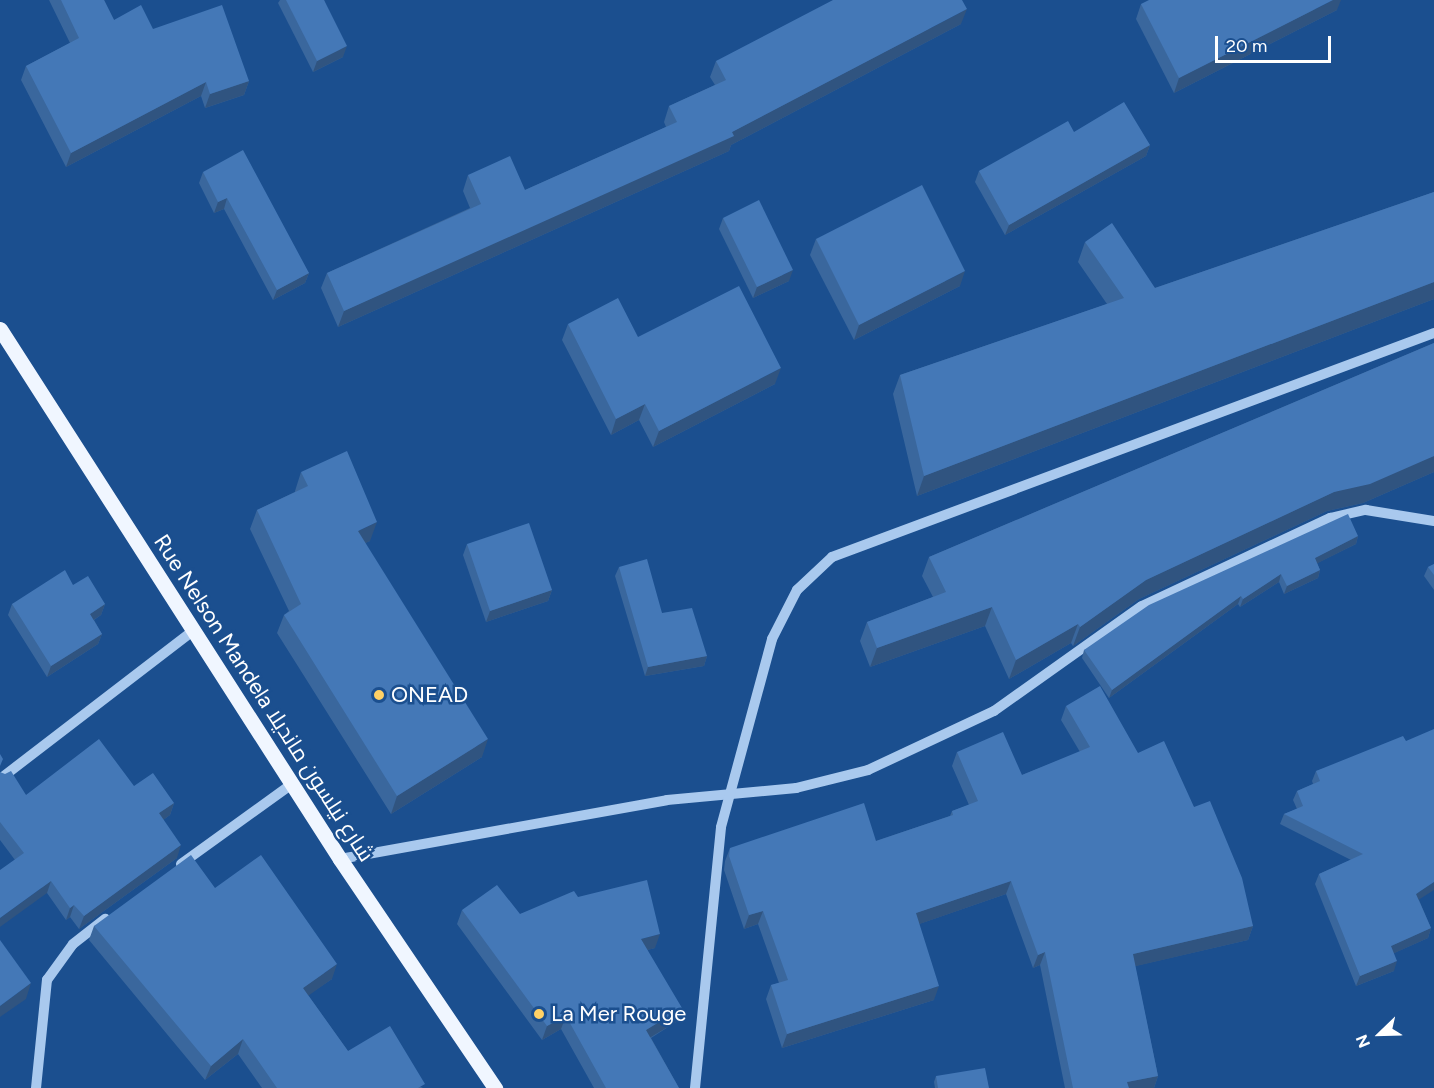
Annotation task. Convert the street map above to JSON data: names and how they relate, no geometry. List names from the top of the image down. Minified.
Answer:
{"streets":{"main road":["Rue Nelson Mandela شارع نيلسون مانديلا"]},"places":["ONEAD","La Mer Rouge"],"scale_bar":"20 m","north":"bottom left"}
